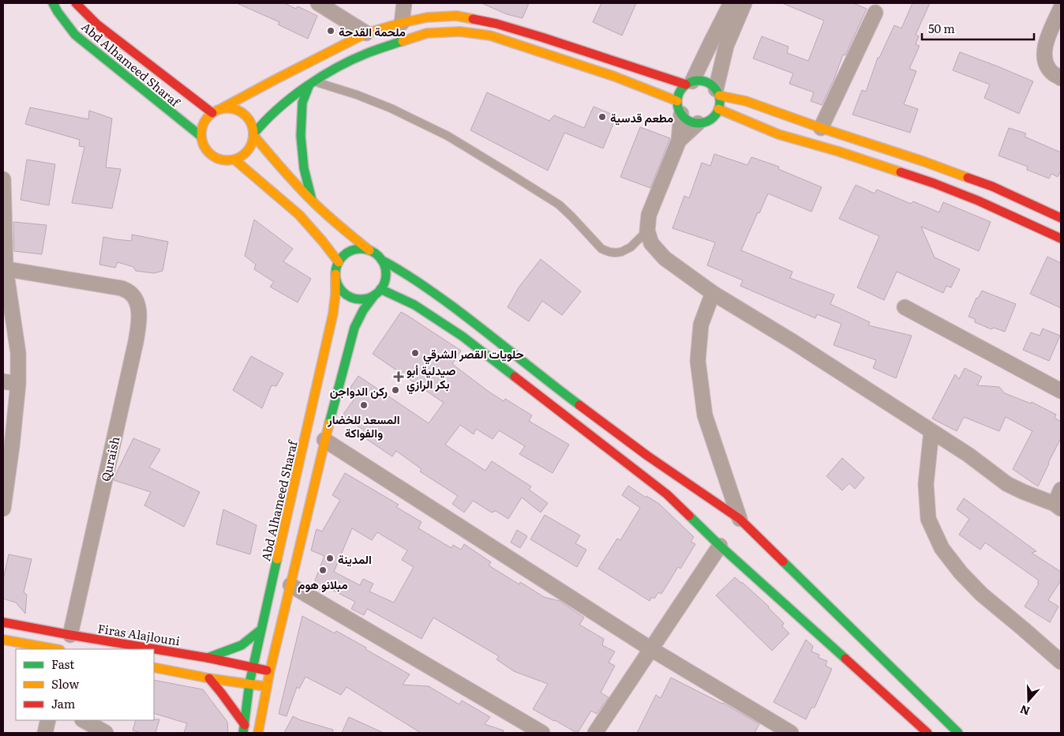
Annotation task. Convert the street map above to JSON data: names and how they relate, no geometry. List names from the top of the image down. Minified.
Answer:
{"streets":{"street":["Abd Alhameed Sharaf","Quraish","Firas Alajlouni"]},"crossings":[["Abd Alhameed Sharaf","Firas Alajlouni"],["Quraish","Firas Alajlouni"]],"places":{"other":["ملحمة القدحة","مطعم قدسية","حلويات القصر الشرقي","ركن الدواجن","المسعد للخضار والفواكة","المدينة","مبلانو هوم"],"health":["صيدلية أبو بكر الرازي"]},"legend":["Fast","Slow","Jam"],"scale_bar":"50 m","north":"bottom"}
